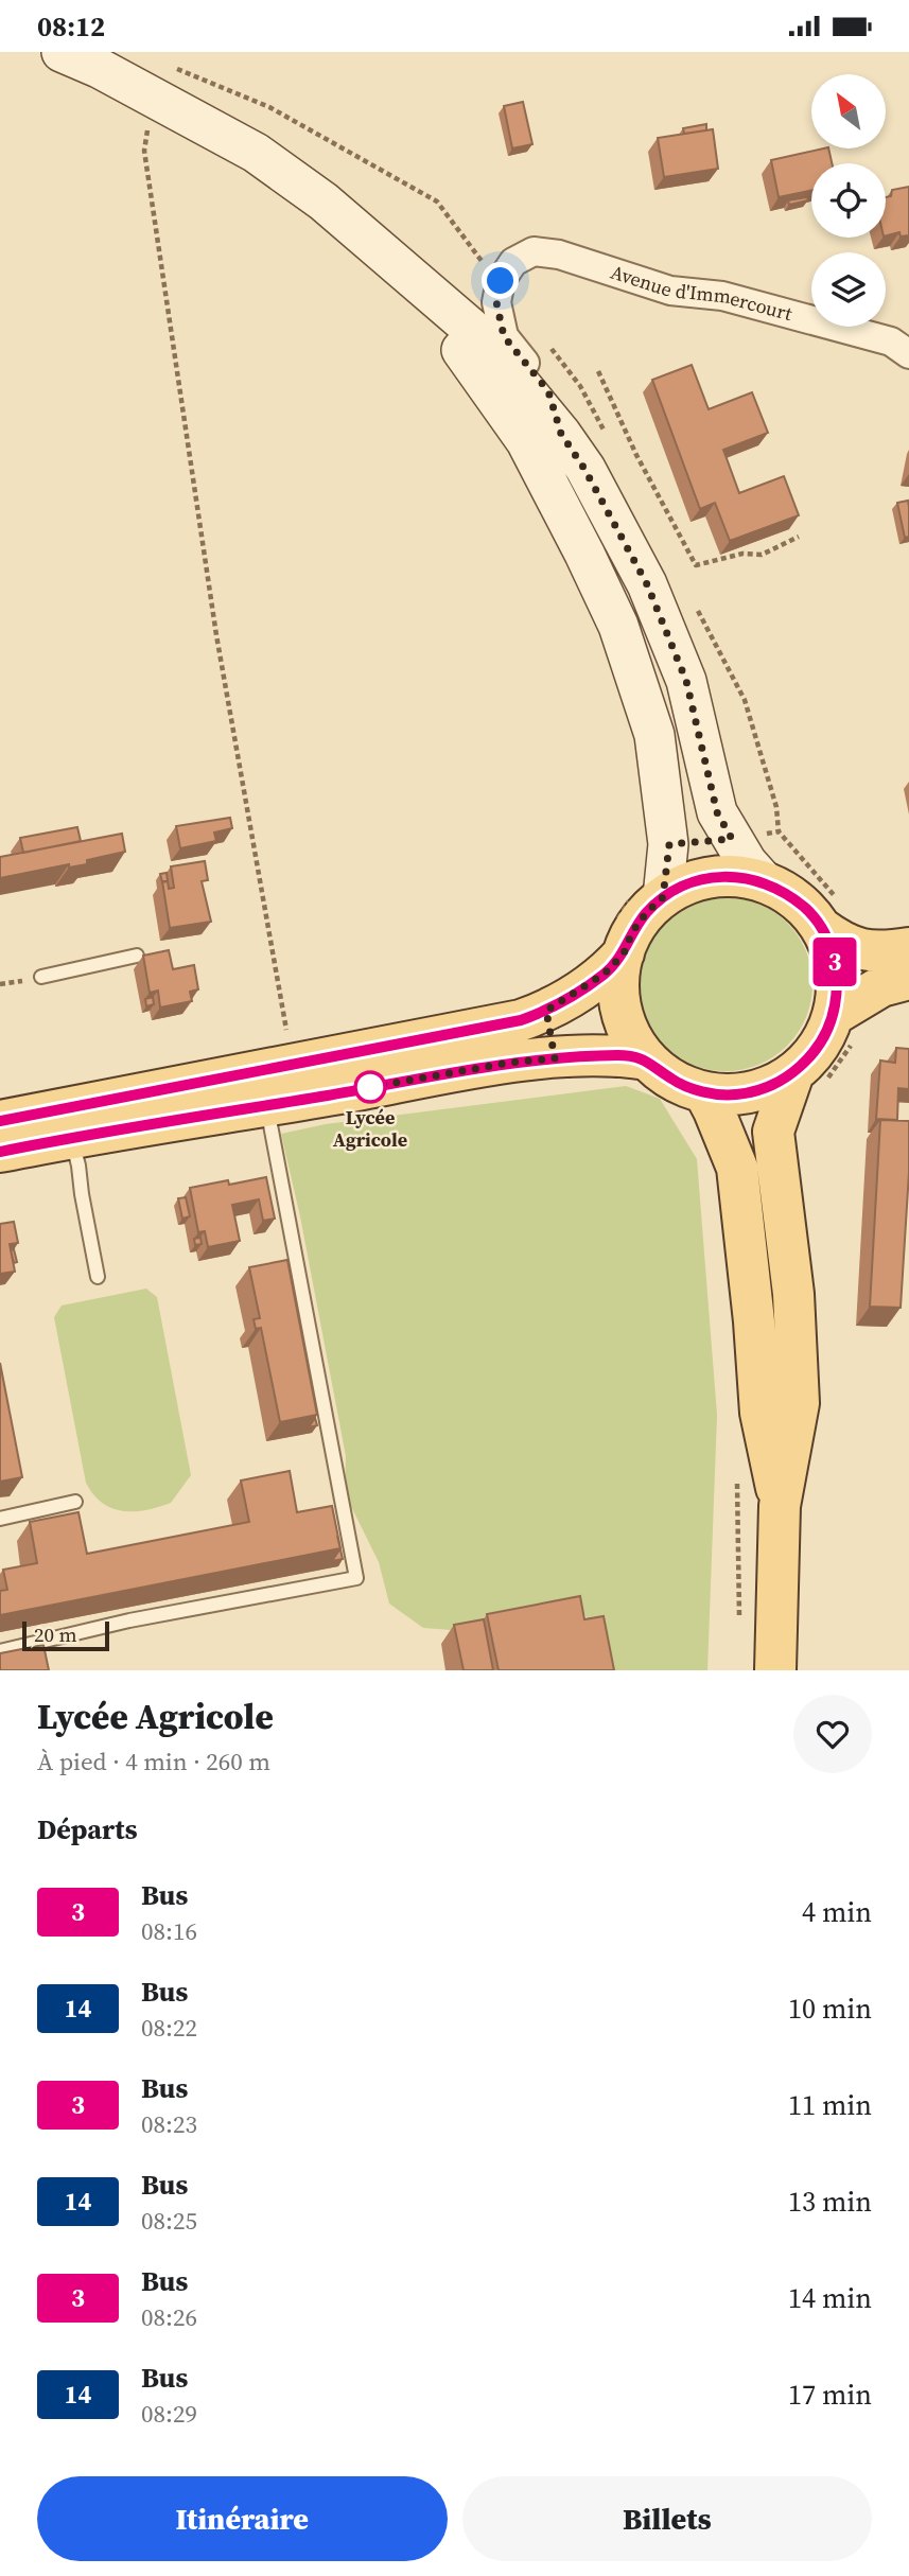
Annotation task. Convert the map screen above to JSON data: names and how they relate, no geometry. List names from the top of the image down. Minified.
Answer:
{"streets":{"street":["Avenue d'Immercourt"]},"places":["Lycée Agricole"],"lines":["bus line 3"],"scale_bar":"20 m","north":"top left","page":{"status":"08:12","on_map":"3","scale":"20 m","heading":[["Lycée Agricole","À pied · 4 min · 260 m"],"Départs"],"list":[{"mark":"3","name":"Bus","note":"08:16","value":"4 min"},{"mark":"14","name":"Bus","note":"08:22","value":"10 min"},{"mark":"3","name":"Bus","note":"08:23","value":"11 min"},{"mark":"14","name":"Bus","note":"08:25","value":"13 min"},{"mark":"3","name":"Bus","note":"08:26","value":"14 min"},{"mark":"14","name":"Bus","note":"08:29","value":"17 min"}],"buttons":["Itinéraire","Billets"]}}
